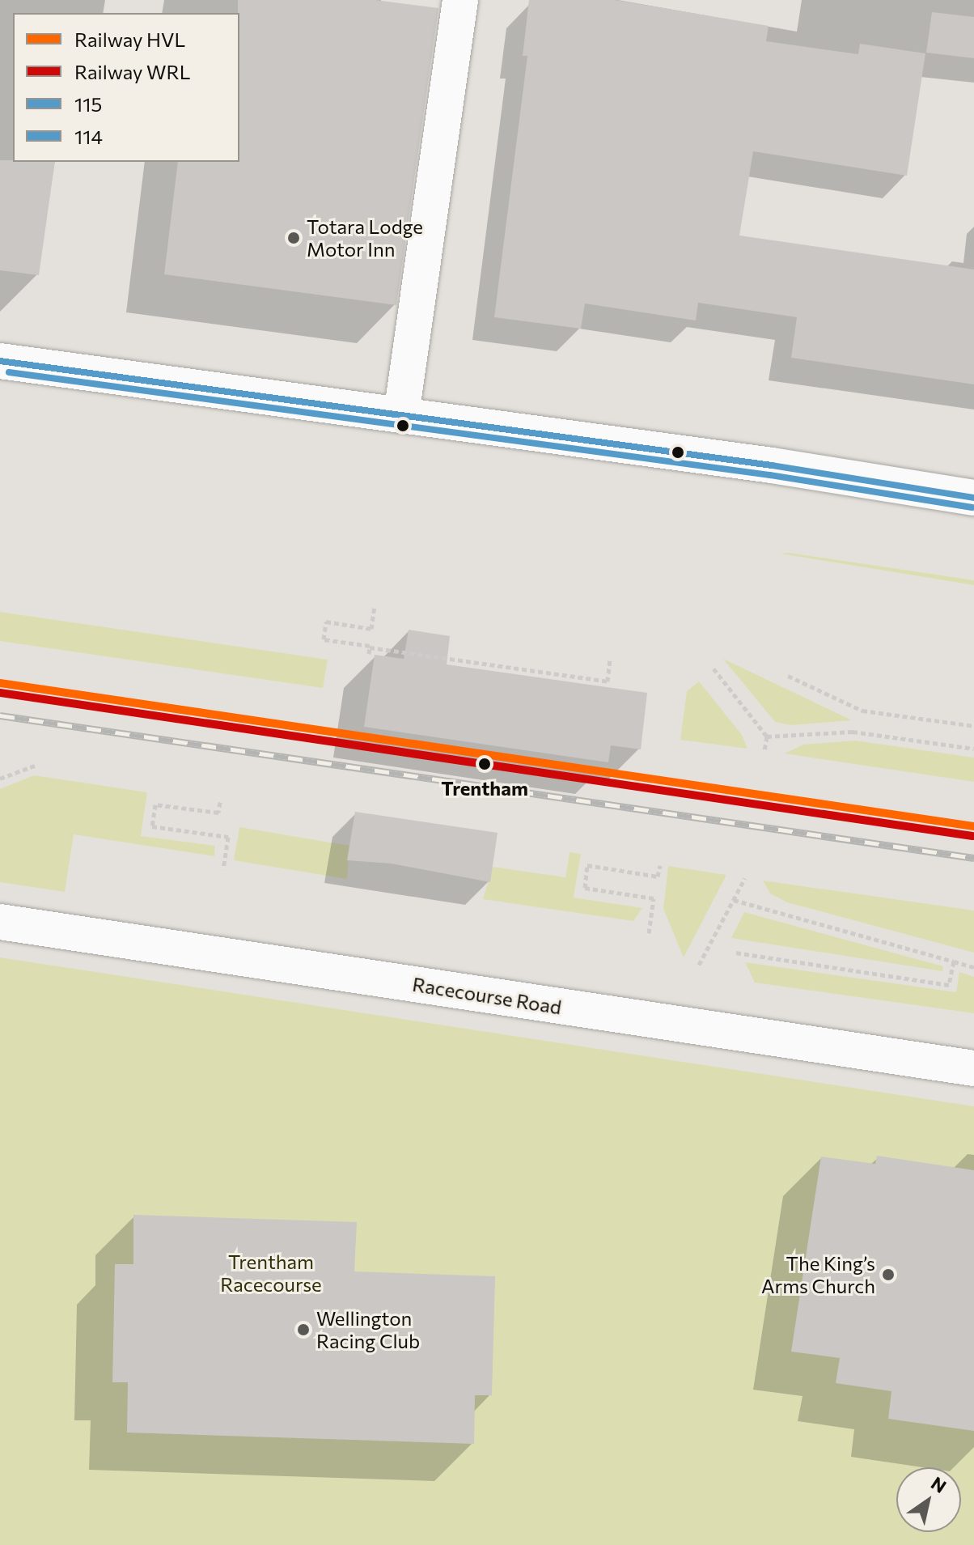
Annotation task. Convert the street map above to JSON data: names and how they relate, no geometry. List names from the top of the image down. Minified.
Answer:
{"streets":{"street":["Racecourse Road"]},"parks":["Trentham Racecourse"],"places":["Totara Lodge Motor Inn","Trentham","The King’s Arms Church","Wellington Racing Club"],"lines":["transit line 115","transit line 114","rail line HVL","rail line WRL"],"legend":["Railway HVL","Railway WRL","115","114"],"north":"top right"}
